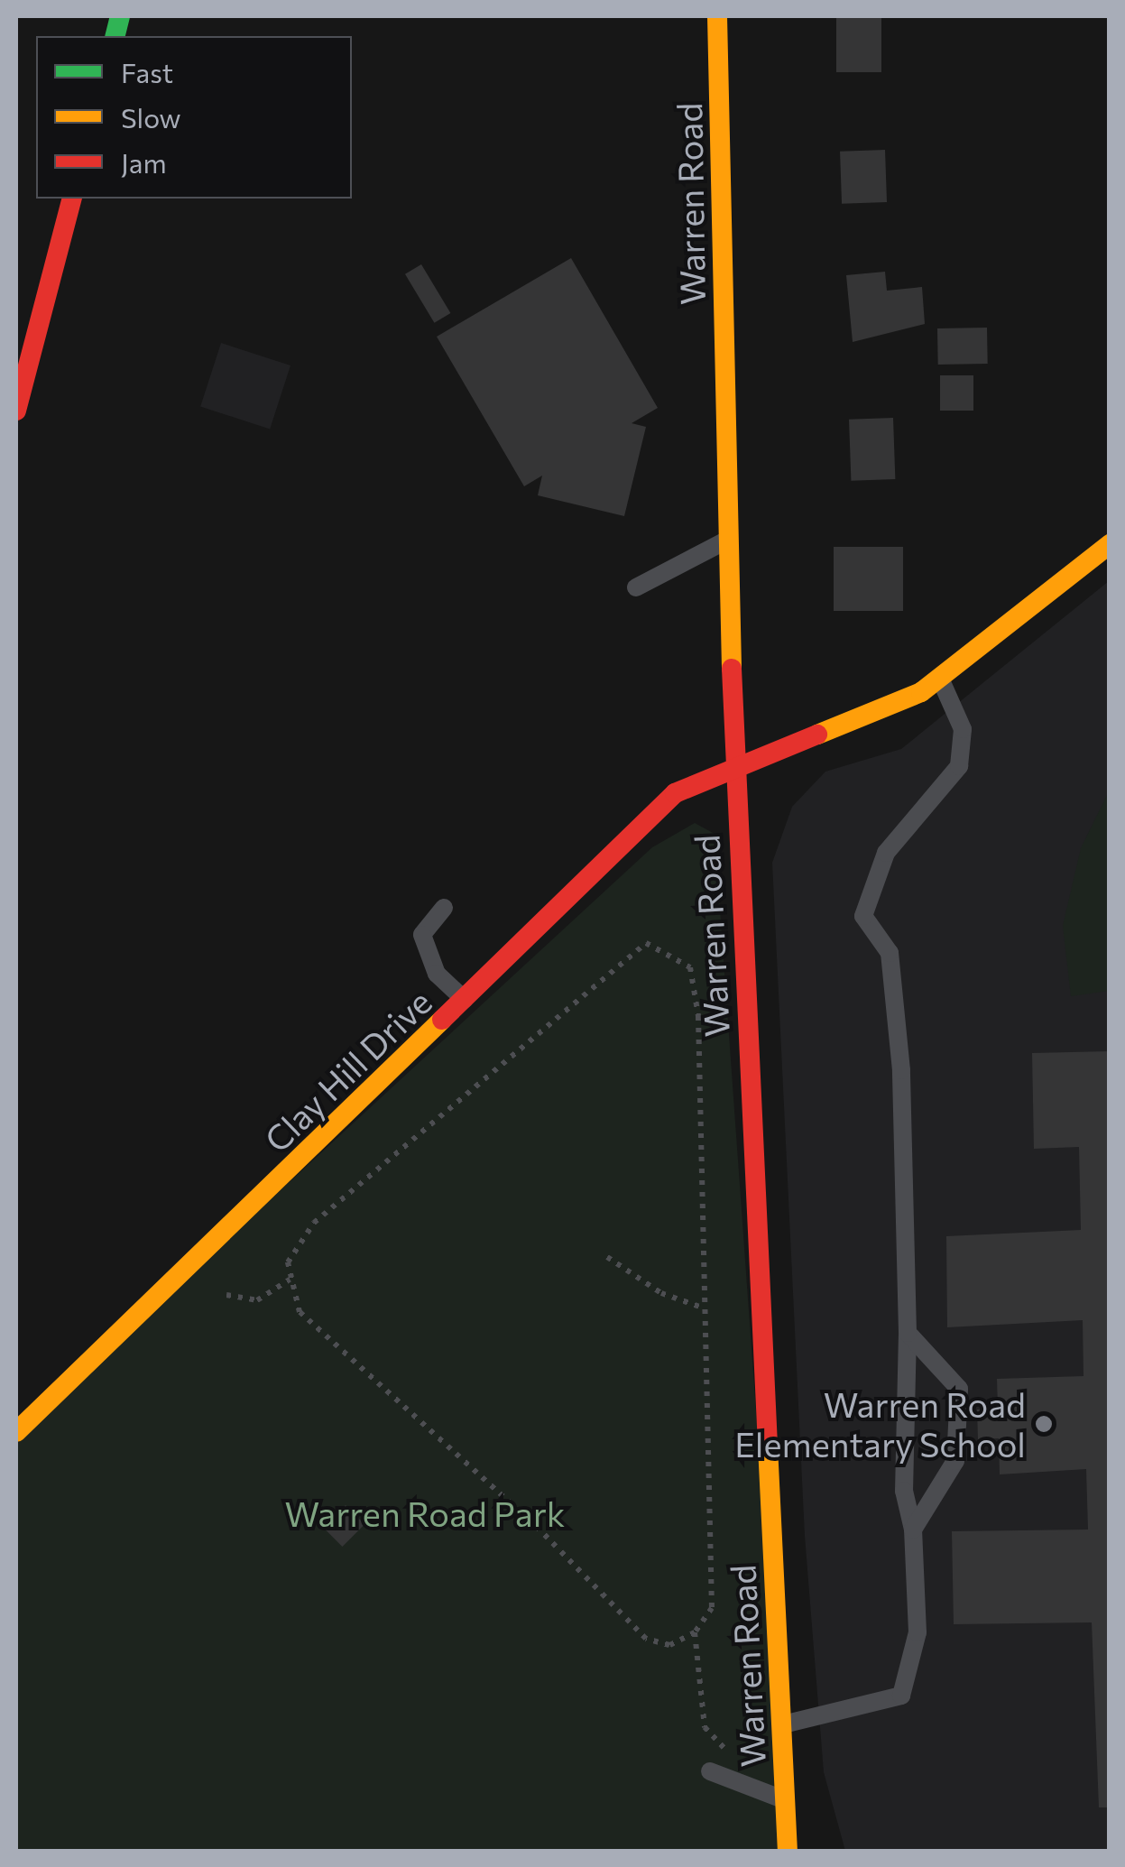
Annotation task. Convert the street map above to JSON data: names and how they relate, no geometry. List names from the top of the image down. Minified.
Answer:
{"streets":{"main road":["Warren Road","Clay Hill Drive"]},"crossings":[["Warren Road","Clay Hill Drive"]],"parks":["Warren Road Park"],"places":["Warren Road Elementary School"],"legend":["Fast","Slow","Jam"]}
